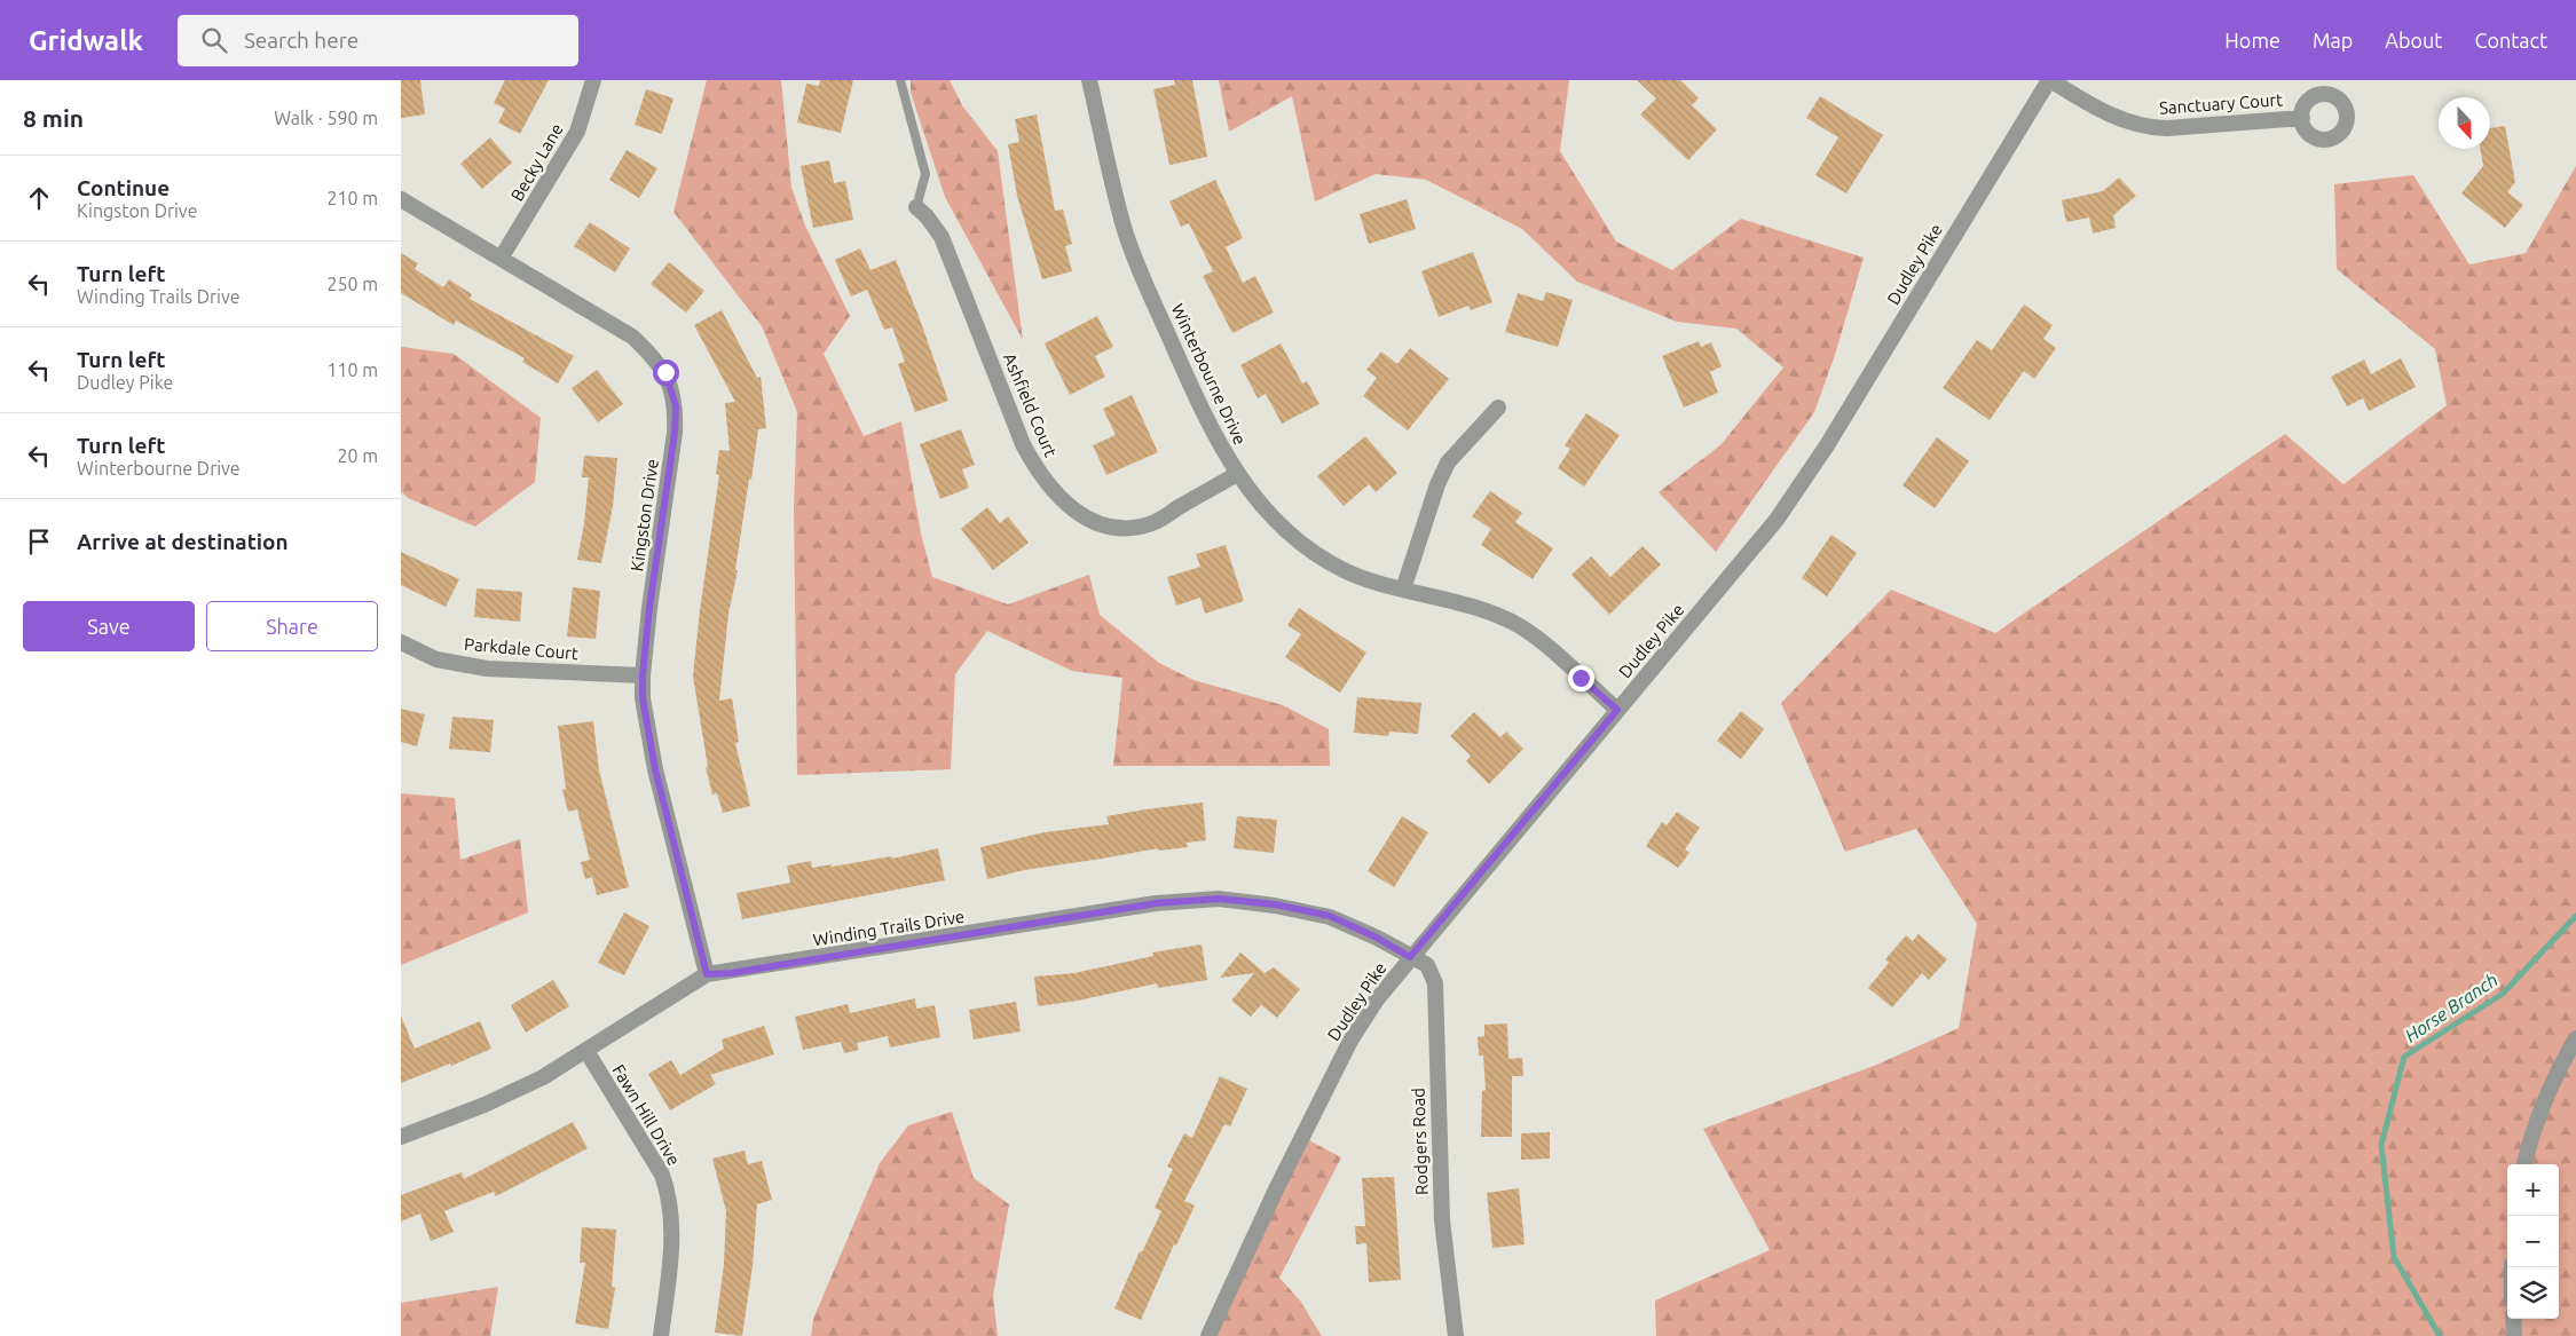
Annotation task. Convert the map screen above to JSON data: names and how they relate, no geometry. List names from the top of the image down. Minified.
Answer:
{"streets":{"street":["Sanctuary Court","Becky Lane","Dudley Pike","Winterbourne Drive","Ashfield Court","Kingston Drive","Parkdale Court","Winding Trails Drive","Fawn Hill Drive","Rodgers Road"]},"crossings":[["Sanctuary Court","Dudley Pike"],["Becky Lane","Kingston Drive"],["Dudley Pike","Winterbourne Drive"],["Dudley Pike","Winding Trails Drive"],["Dudley Pike","Rodgers Road"],["Winterbourne Drive","Ashfield Court"],["Kingston Drive","Parkdale Court"],["Kingston Drive","Winding Trails Drive"],["Winding Trails Drive","Fawn Hill Drive"],["Winding Trails Drive","Rodgers Road"]],"water":["Horse Branch"],"north":"bottom","page":{"header":"Gridwalk","search":"Search here","nav":["Home","Map","About","Contact"],"heading":["8 min","Walk · 590 m"],"list":[["Continue","Kingston Drive","210 m"],["Turn left","Winding Trails Drive","250 m"],["Turn left","Dudley Pike","110 m"],["Turn left","Winterbourne Drive","20 m"],"Arrive at destination"],"buttons":["Save","Share"],"map_buttons":["+","−"]}}
